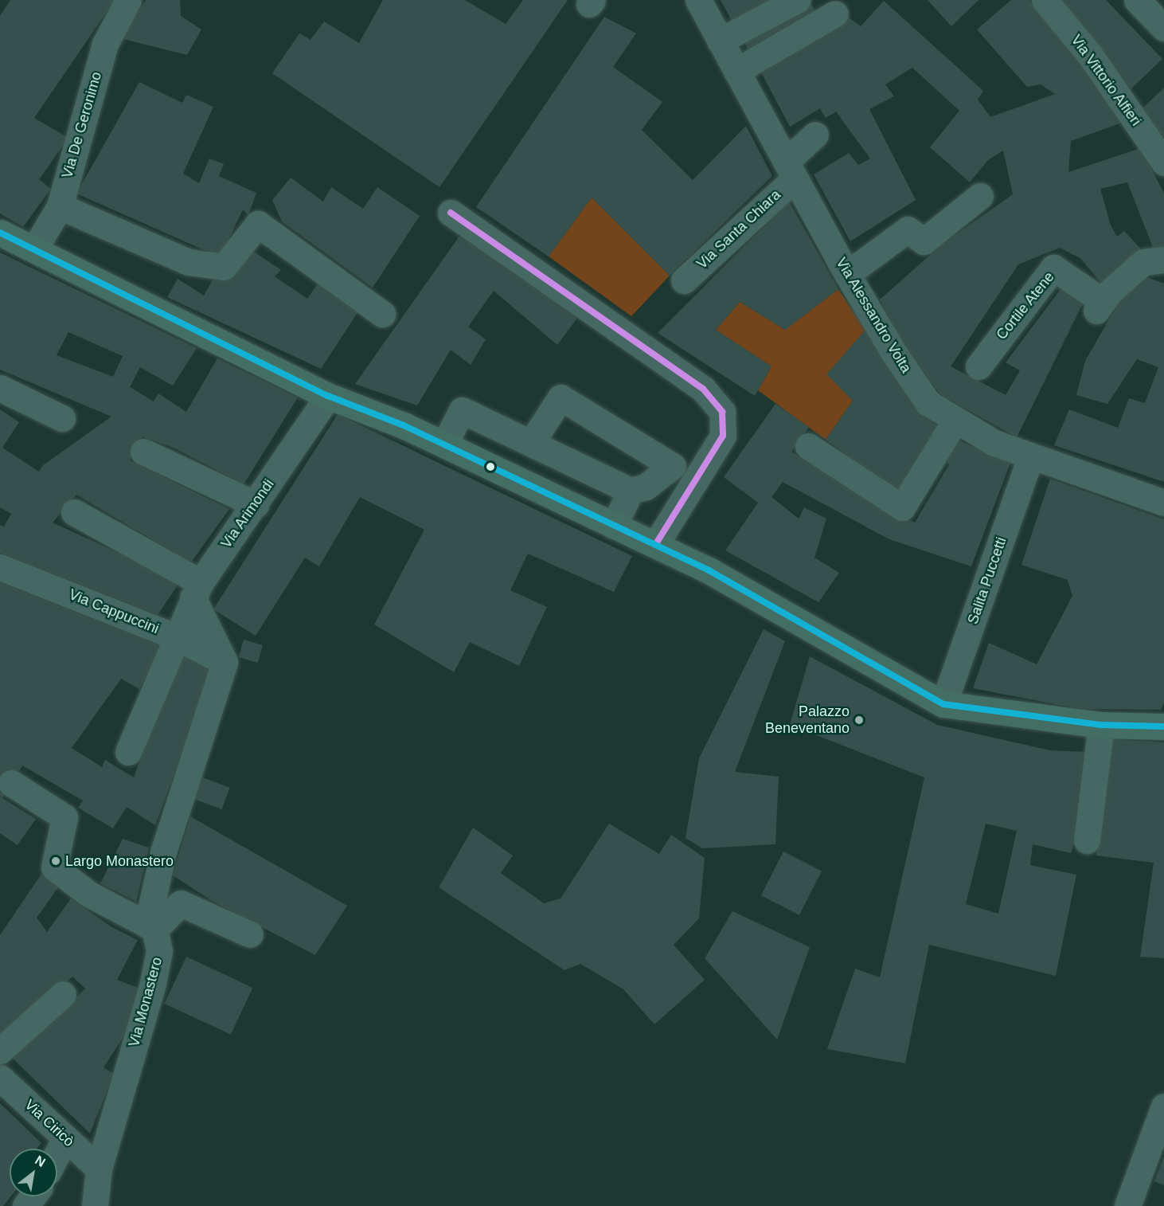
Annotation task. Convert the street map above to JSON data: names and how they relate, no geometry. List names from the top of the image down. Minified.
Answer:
{"streets":{"street":["Via Vittorio Alfieri","Via De Geronimo","Via Santa Chiara","Cortile Atene","Via Alessandro Volta","Via Arimondi","Salita Puccetti","Via Cappuccini","Via Monastero","Via Ciricò"]},"crossings":[["Via Santa Chiara","Via Alessandro Volta"],["Via Alessandro Volta","Salita Puccetti"],["Via Arimondi","Via Cappuccini"],["Via Cappuccini","Via Monastero"],["Via Monastero","Via Ciricò"]],"places":["Palazzo Beneventano","Largo Monastero"],"north":"top right"}
